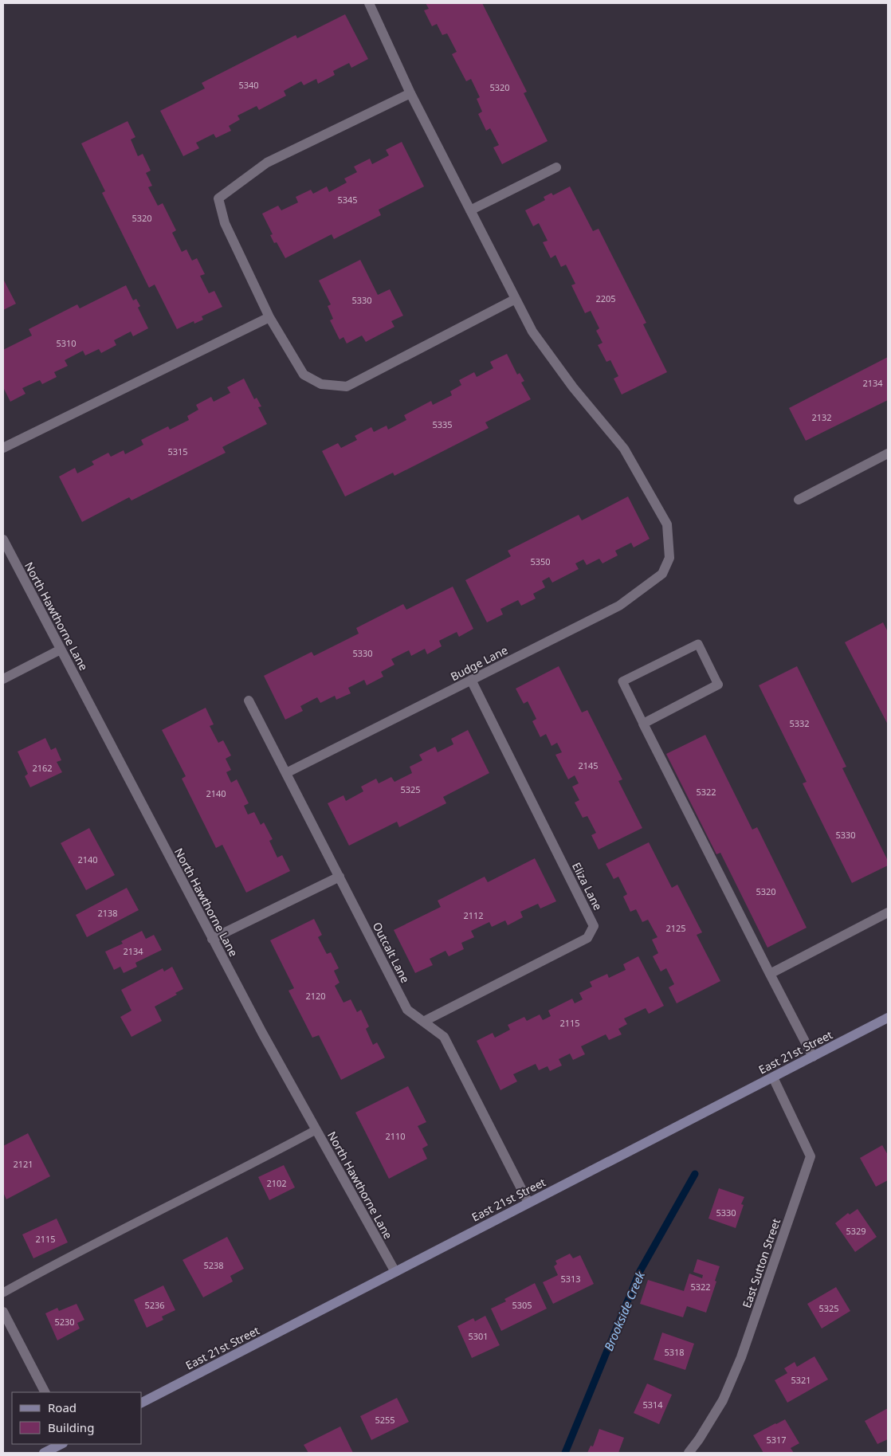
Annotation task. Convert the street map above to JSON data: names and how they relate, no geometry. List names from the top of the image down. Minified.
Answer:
{"streets":{"main road":["East 21st Street"],"street":["North Hawthorne Lane","Budge Lane","Eliza Lane","Outcalt Lane","East Sutton Street"]},"crossings":[["North Hawthorne Lane","East 21st Street"],["Budge Lane","Eliza Lane"],["Budge Lane","Outcalt Lane"],["Eliza Lane","Outcalt Lane"],["Outcalt Lane","East 21st Street"],["East 21st Street","East Sutton Street"]],"water":["Brookside Creek"],"house_numbers":["5340","5320","5345","5320","2205","5330","5310","2134","2132","5335","5315","5350","5330","5332","2145","2162","5325","5322","2140","5330","2140","5320","2138","2112","2125","2134","2120","2115","2110","2121","2102","5330","5329","2115","5238","5313","5322","5236","5305","5325","5230","5301","5318","5321","5314","5255","5317"],"legend":["Road","Building"]}
